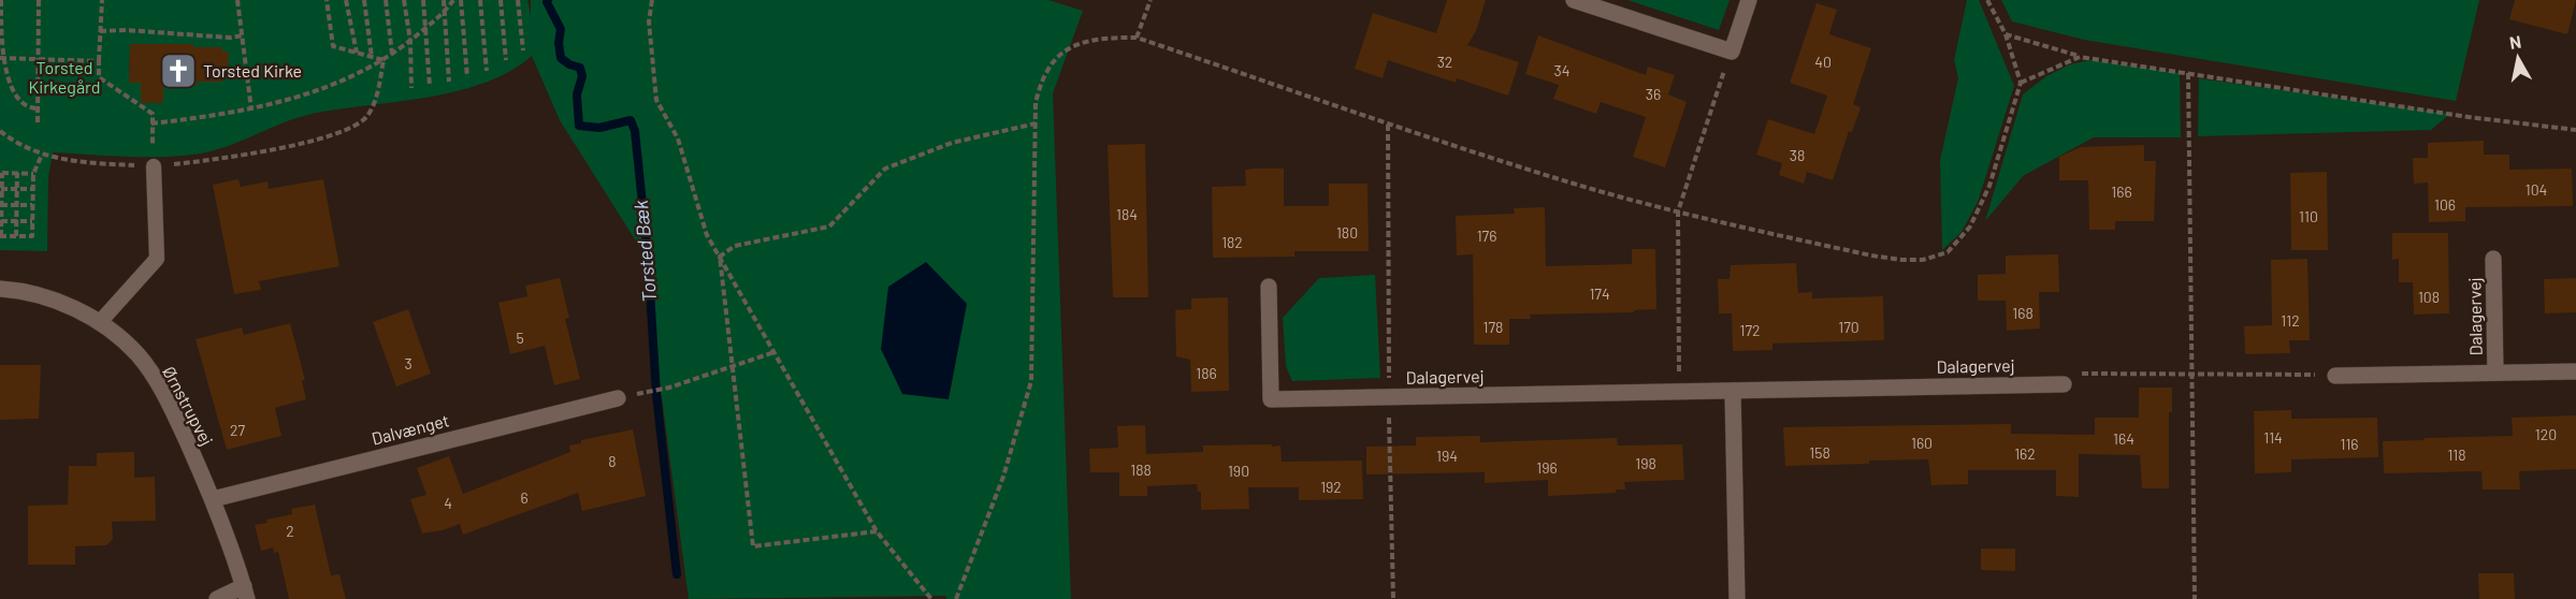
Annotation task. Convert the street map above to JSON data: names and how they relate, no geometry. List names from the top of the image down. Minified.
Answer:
{"streets":{"street":["Dalagervej","Ørnstrupvej","Dalvænget"]},"crossings":[["Ørnstrupvej","Dalvænget"]],"water":["Torsted Bæk"],"parks":["Torsted Kirkegård"],"places":{"church":["Torsted Kirke"]},"house_numbers":["32","40","34","36","38","104","166","106","184","110","180","176","182","174","108","168","112","178","170","172","5","3","186","27","120","114","164","160","116","158","162","118","194","8","198","196","188","190","192","6","4","2"],"north":"top"}
